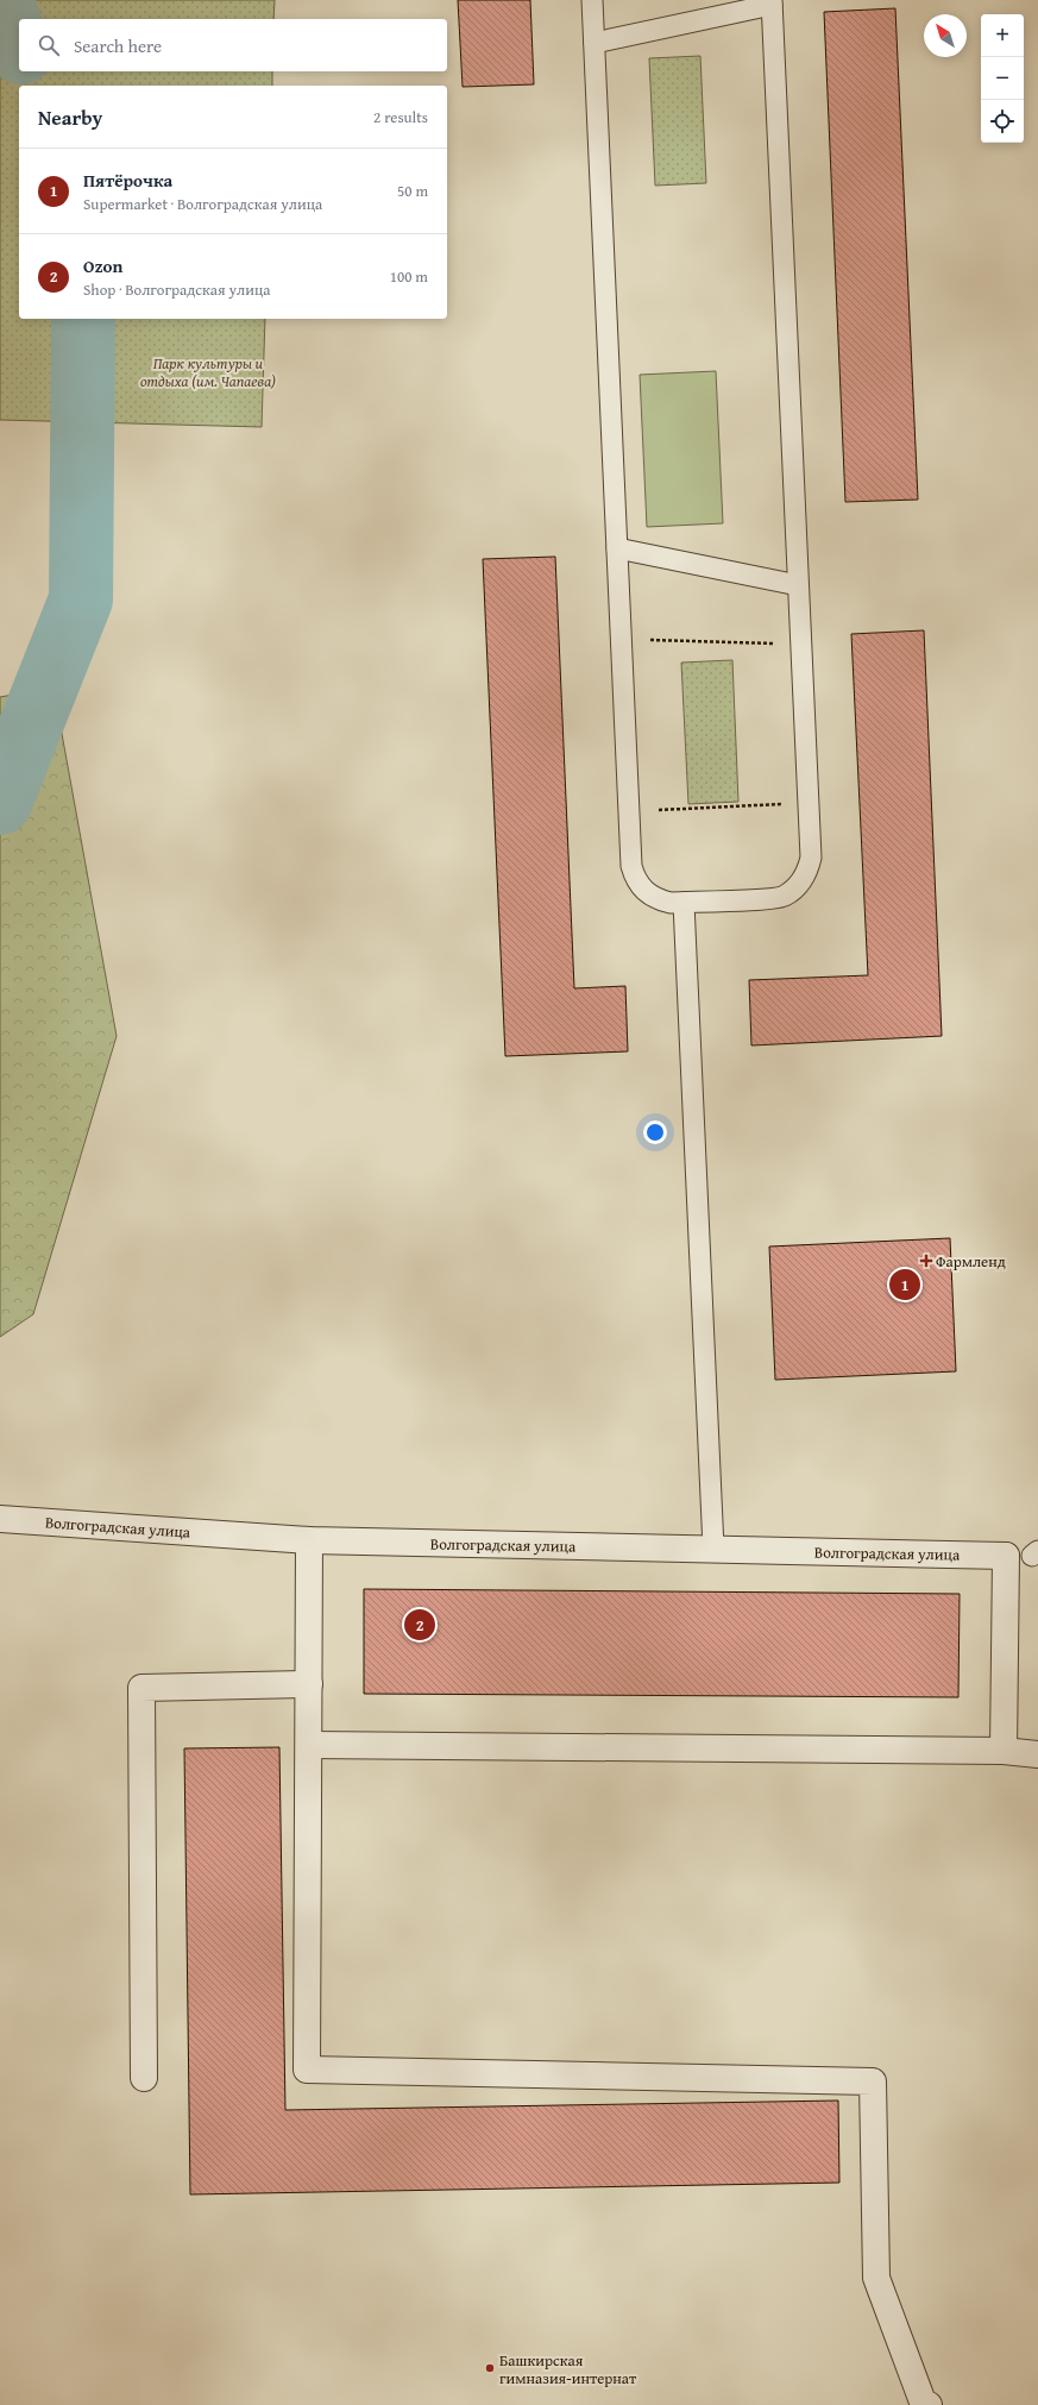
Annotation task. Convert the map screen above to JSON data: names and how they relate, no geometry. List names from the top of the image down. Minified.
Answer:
{"streets":{"street":["Волгоградская улица"]},"parks":["Парк культуры и отдыха (им. Чапаева)"],"places":{"health":["Фармленд"],"other":["Башкирская гимназия-интернат"]},"north":"top left","page":{"map_buttons":["+","−"],"search":"Search here","heading":["Nearby","2 results"],"list":[{"mark":"1","name":"Пятёрочка","note":"Supermarket · Волгоградская улица","value":"50 m"},{"mark":"2","name":"Ozon","note":"Shop · Волгоградская улица","value":"100 m"}],"pins":["1","2"]}}
